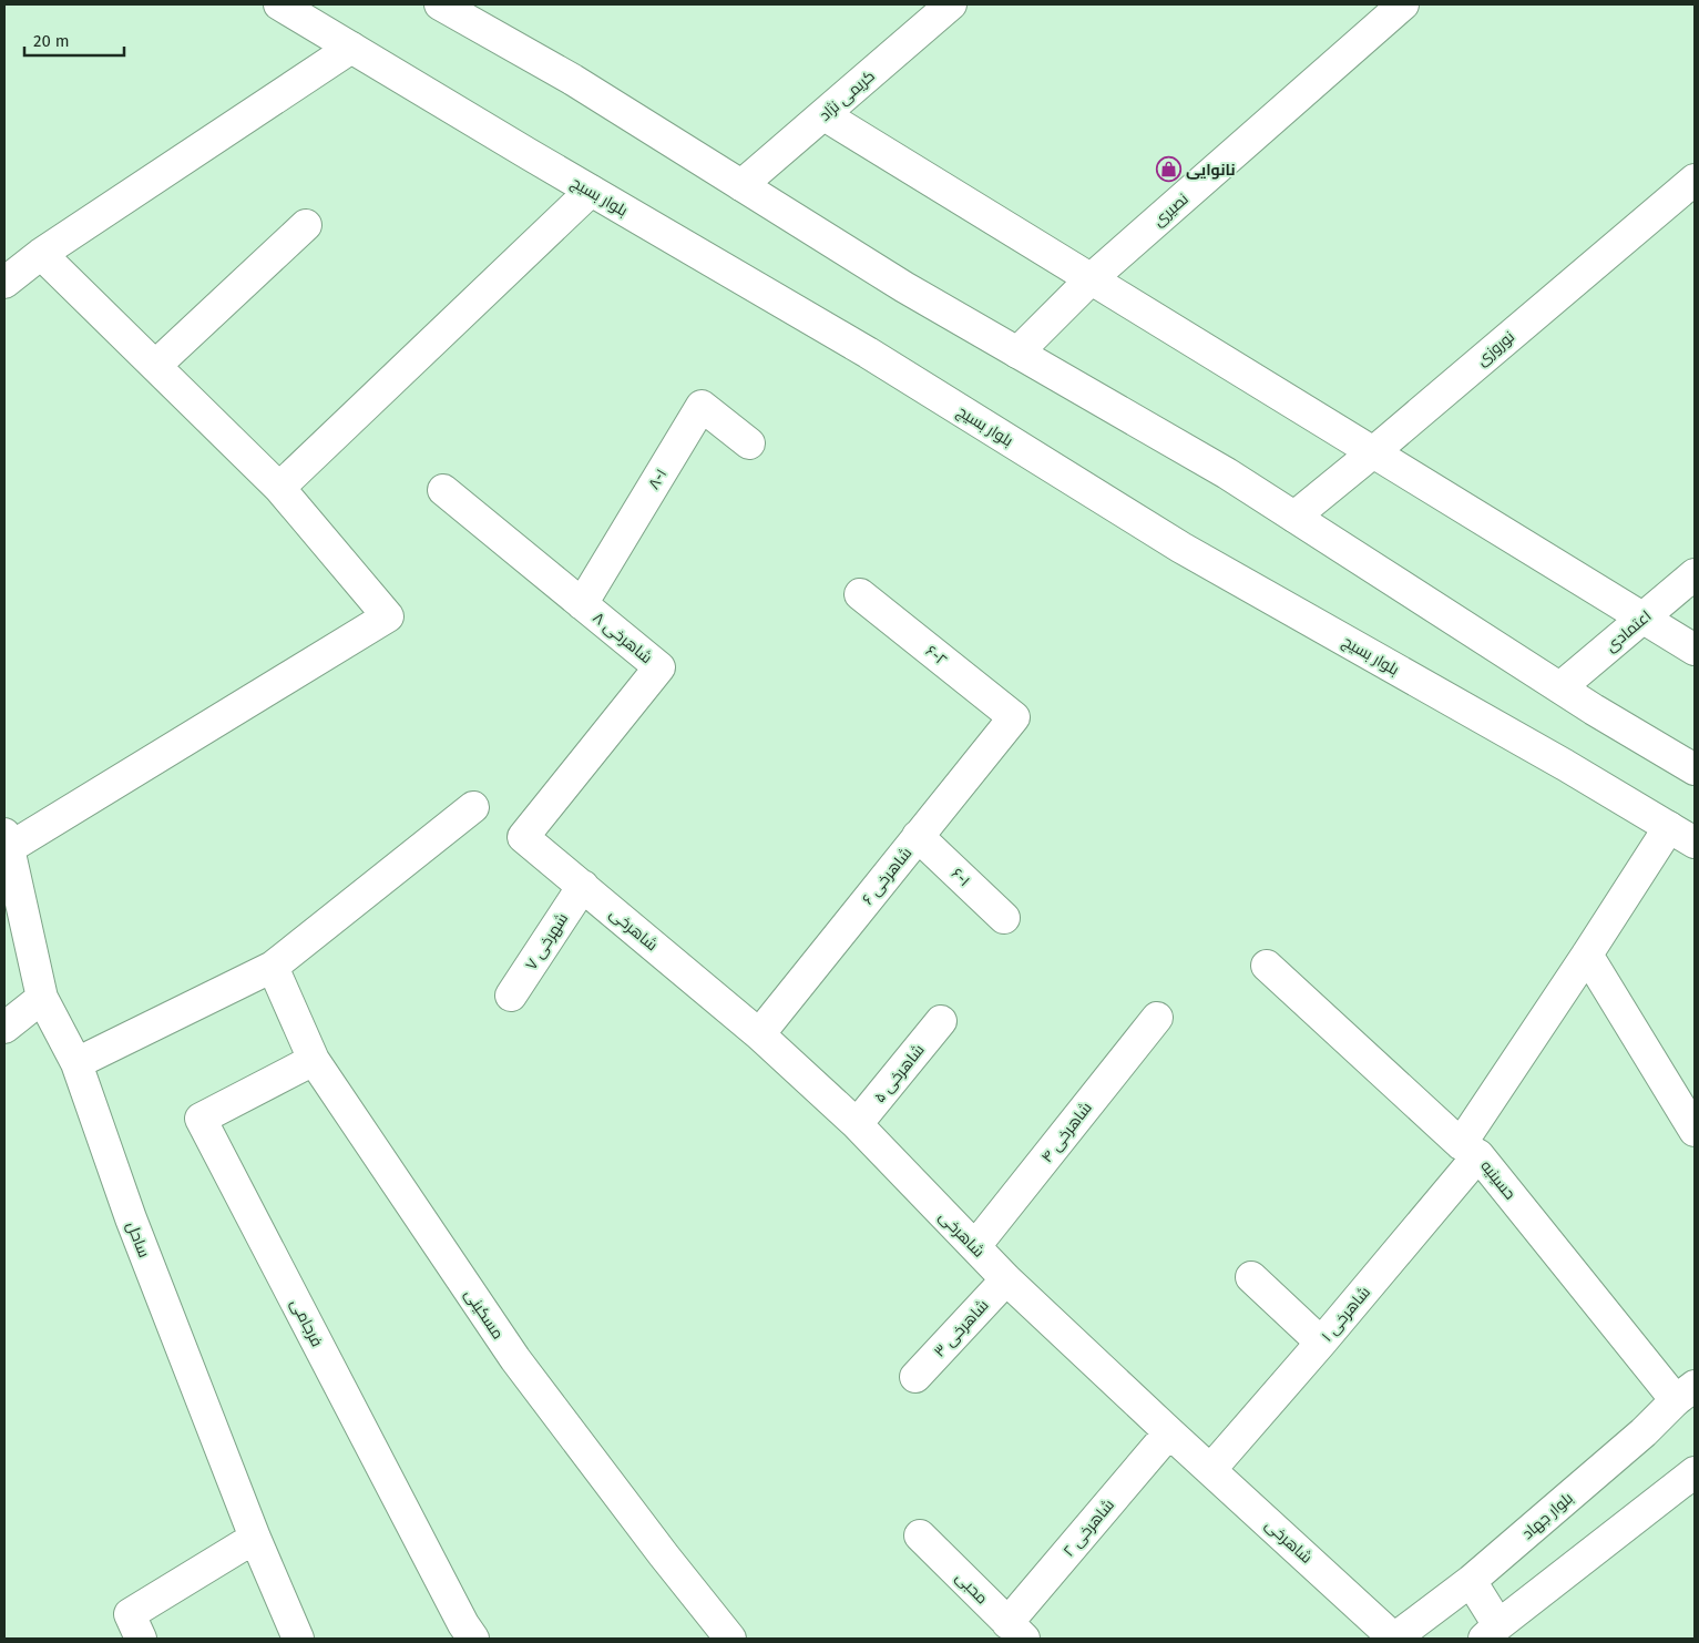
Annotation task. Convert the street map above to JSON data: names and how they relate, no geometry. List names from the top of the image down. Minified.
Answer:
{"streets":{"street":["کریمی نژاد","بلوار بسیج","نصیری","نوروزی","۸-۱","اعتمادی","شاهرخی ۸","۶-۲","شاهرخی ۶","۶-۱","شاهرخی","شهرخی ۷","شاهرخی ۵","شاهرخی ۴","حسینیه","ساحل","مسکینی","شاهرخی ۱","فرجامی","شاهرخی ۳","بلوار جهاد","شاهرخی ۲","محبی"]},"crossings":[["بلوار بسیج","شاهرخی ۱"],["۸-۱","شاهرخی ۸"],["شاهرخی ۸","شاهرخی"],["۶-۲","شاهرخی ۶"],["شاهرخی ۶","۶-۱"],["شاهرخی ۶","شاهرخی"],["شاهرخی","شهرخی ۷"],["شاهرخی","شاهرخی ۵"],["شاهرخی","شاهرخی ۴"],["شاهرخی","شاهرخی ۱"],["شاهرخی","شاهرخی ۳"],["شاهرخی","بلوار جهاد"],["شاهرخی","شاهرخی ۲"],["حسینیه","شاهرخی ۱"],["حسینیه","بلوار جهاد"],["مسکینی","فرجامی"],["شاهرخی ۲","محبی"]],"places":{"shop":["نانوایی"]},"scale_bar":"20 m"}
